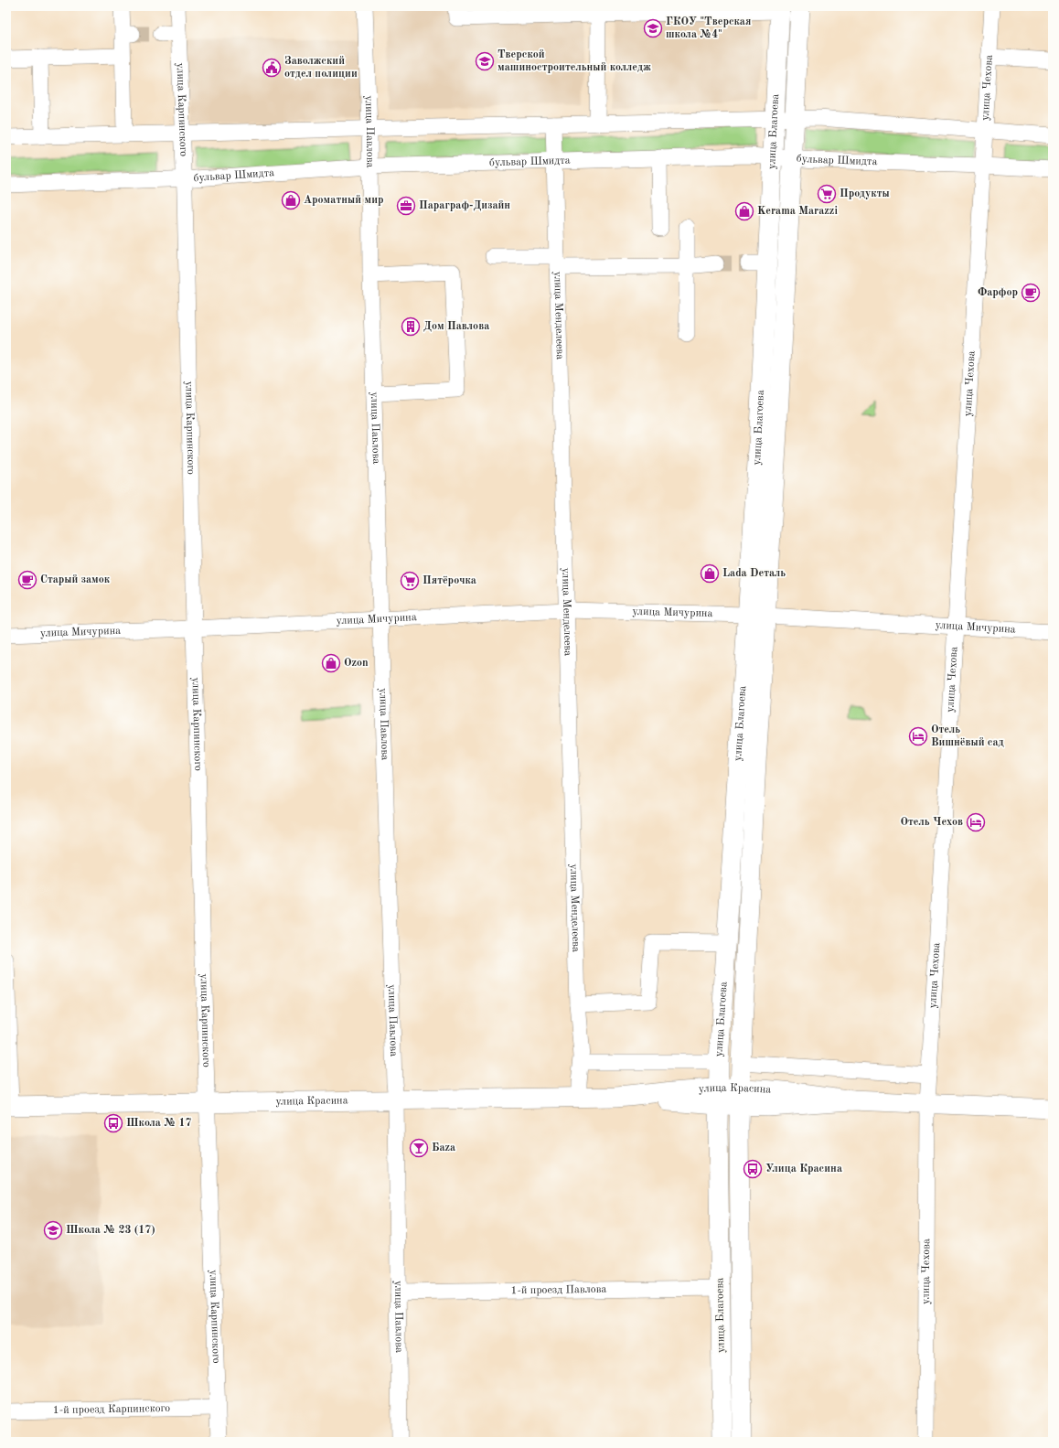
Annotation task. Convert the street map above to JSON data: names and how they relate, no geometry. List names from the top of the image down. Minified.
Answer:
{"streets":{"main road":["улица Благоева","улица Красина"],"street":["улица Чехова","улица Карпинского","улица Павлова","бульвар Шмидта","улица Менделеева","улица Мичурина","1-й проезд Павлова","1-й проезд Карпинского"]},"crossings":[["улица Чехова","бульвар Шмидта"],["улица Чехова","улица Мичурина"],["улица Чехова","улица Красина"],["улица Карпинского","бульвар Шмидта"],["улица Карпинского","улица Мичурина"],["улица Карпинского","улица Красина"],["улица Карпинского","1-й проезд Карпинского"],["улица Павлова","бульвар Шмидта"],["улица Павлова","улица Мичурина"],["улица Павлова","улица Красина"],["улица Павлова","1-й проезд Павлова"],["улица Благоева","бульвар Шмидта"],["улица Благоева","улица Мичурина"],["улица Благоева","улица Красина"],["улица Благоева","1-й проезд Павлова"],["бульвар Шмидта","улица Менделеева"],["улица Менделеева","улица Мичурина"],["улица Менделеева","улица Красина"]],"places":{"school or university":["ГКОУ \"Тверская школа №4\"","Тверской машиностроительный колледж","Школа № 23 (17)"],"public building":["Заволжский отдел полиции"],"supermarket":["Продукты","Пятёрочка"],"shop":["Ароматный мир","Kerama Marazzi","Lada Dеталь","Ozon"],"office":["Параграф-Дизайн"],"cafe":["Фарфор","Старый замок"],"building":["Дом Павлова"],"hotel":["Отель Вишнёвый сад","Отель Чехов"],"bus stop":["Школа № 17","Улица Красина"],"bar":["Баza"]}}
